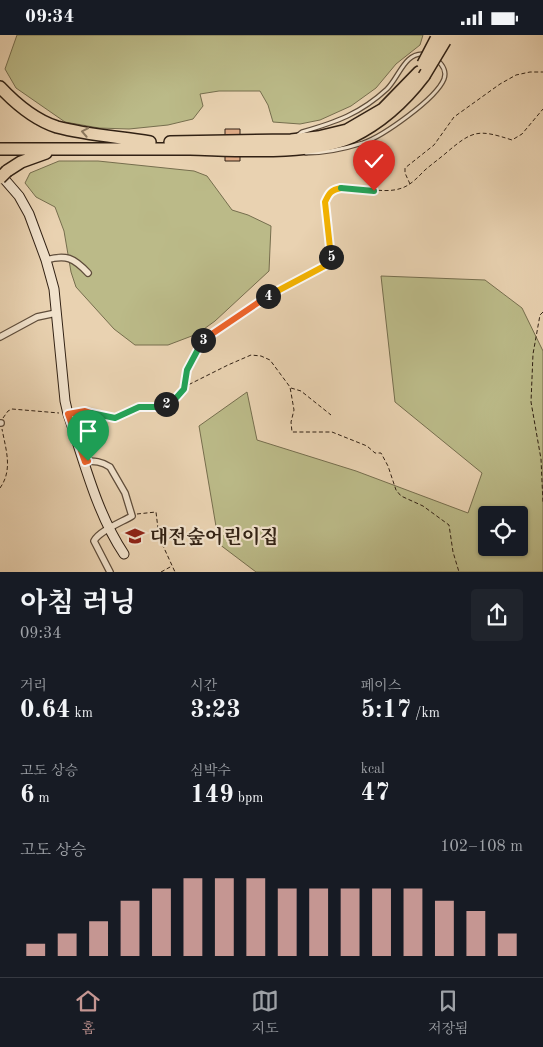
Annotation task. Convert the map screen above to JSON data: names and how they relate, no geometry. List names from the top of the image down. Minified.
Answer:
{"places":{"school or university":["대전숲어린이집"]},"page":{"status":"09:34","pins":["5","4","3","2"],"heading":["아침 러닝","09:34"],"stats":[["거리","0.64 km"],["시간","3:23"],["페이스","5:17 /km"],["고도 상승","6 m"],["심박수","149 bpm"],["kcal","47"]],"chart":["고도 상승","102–108 m"],"tabs":["홈","지도","저장됨"]}}
